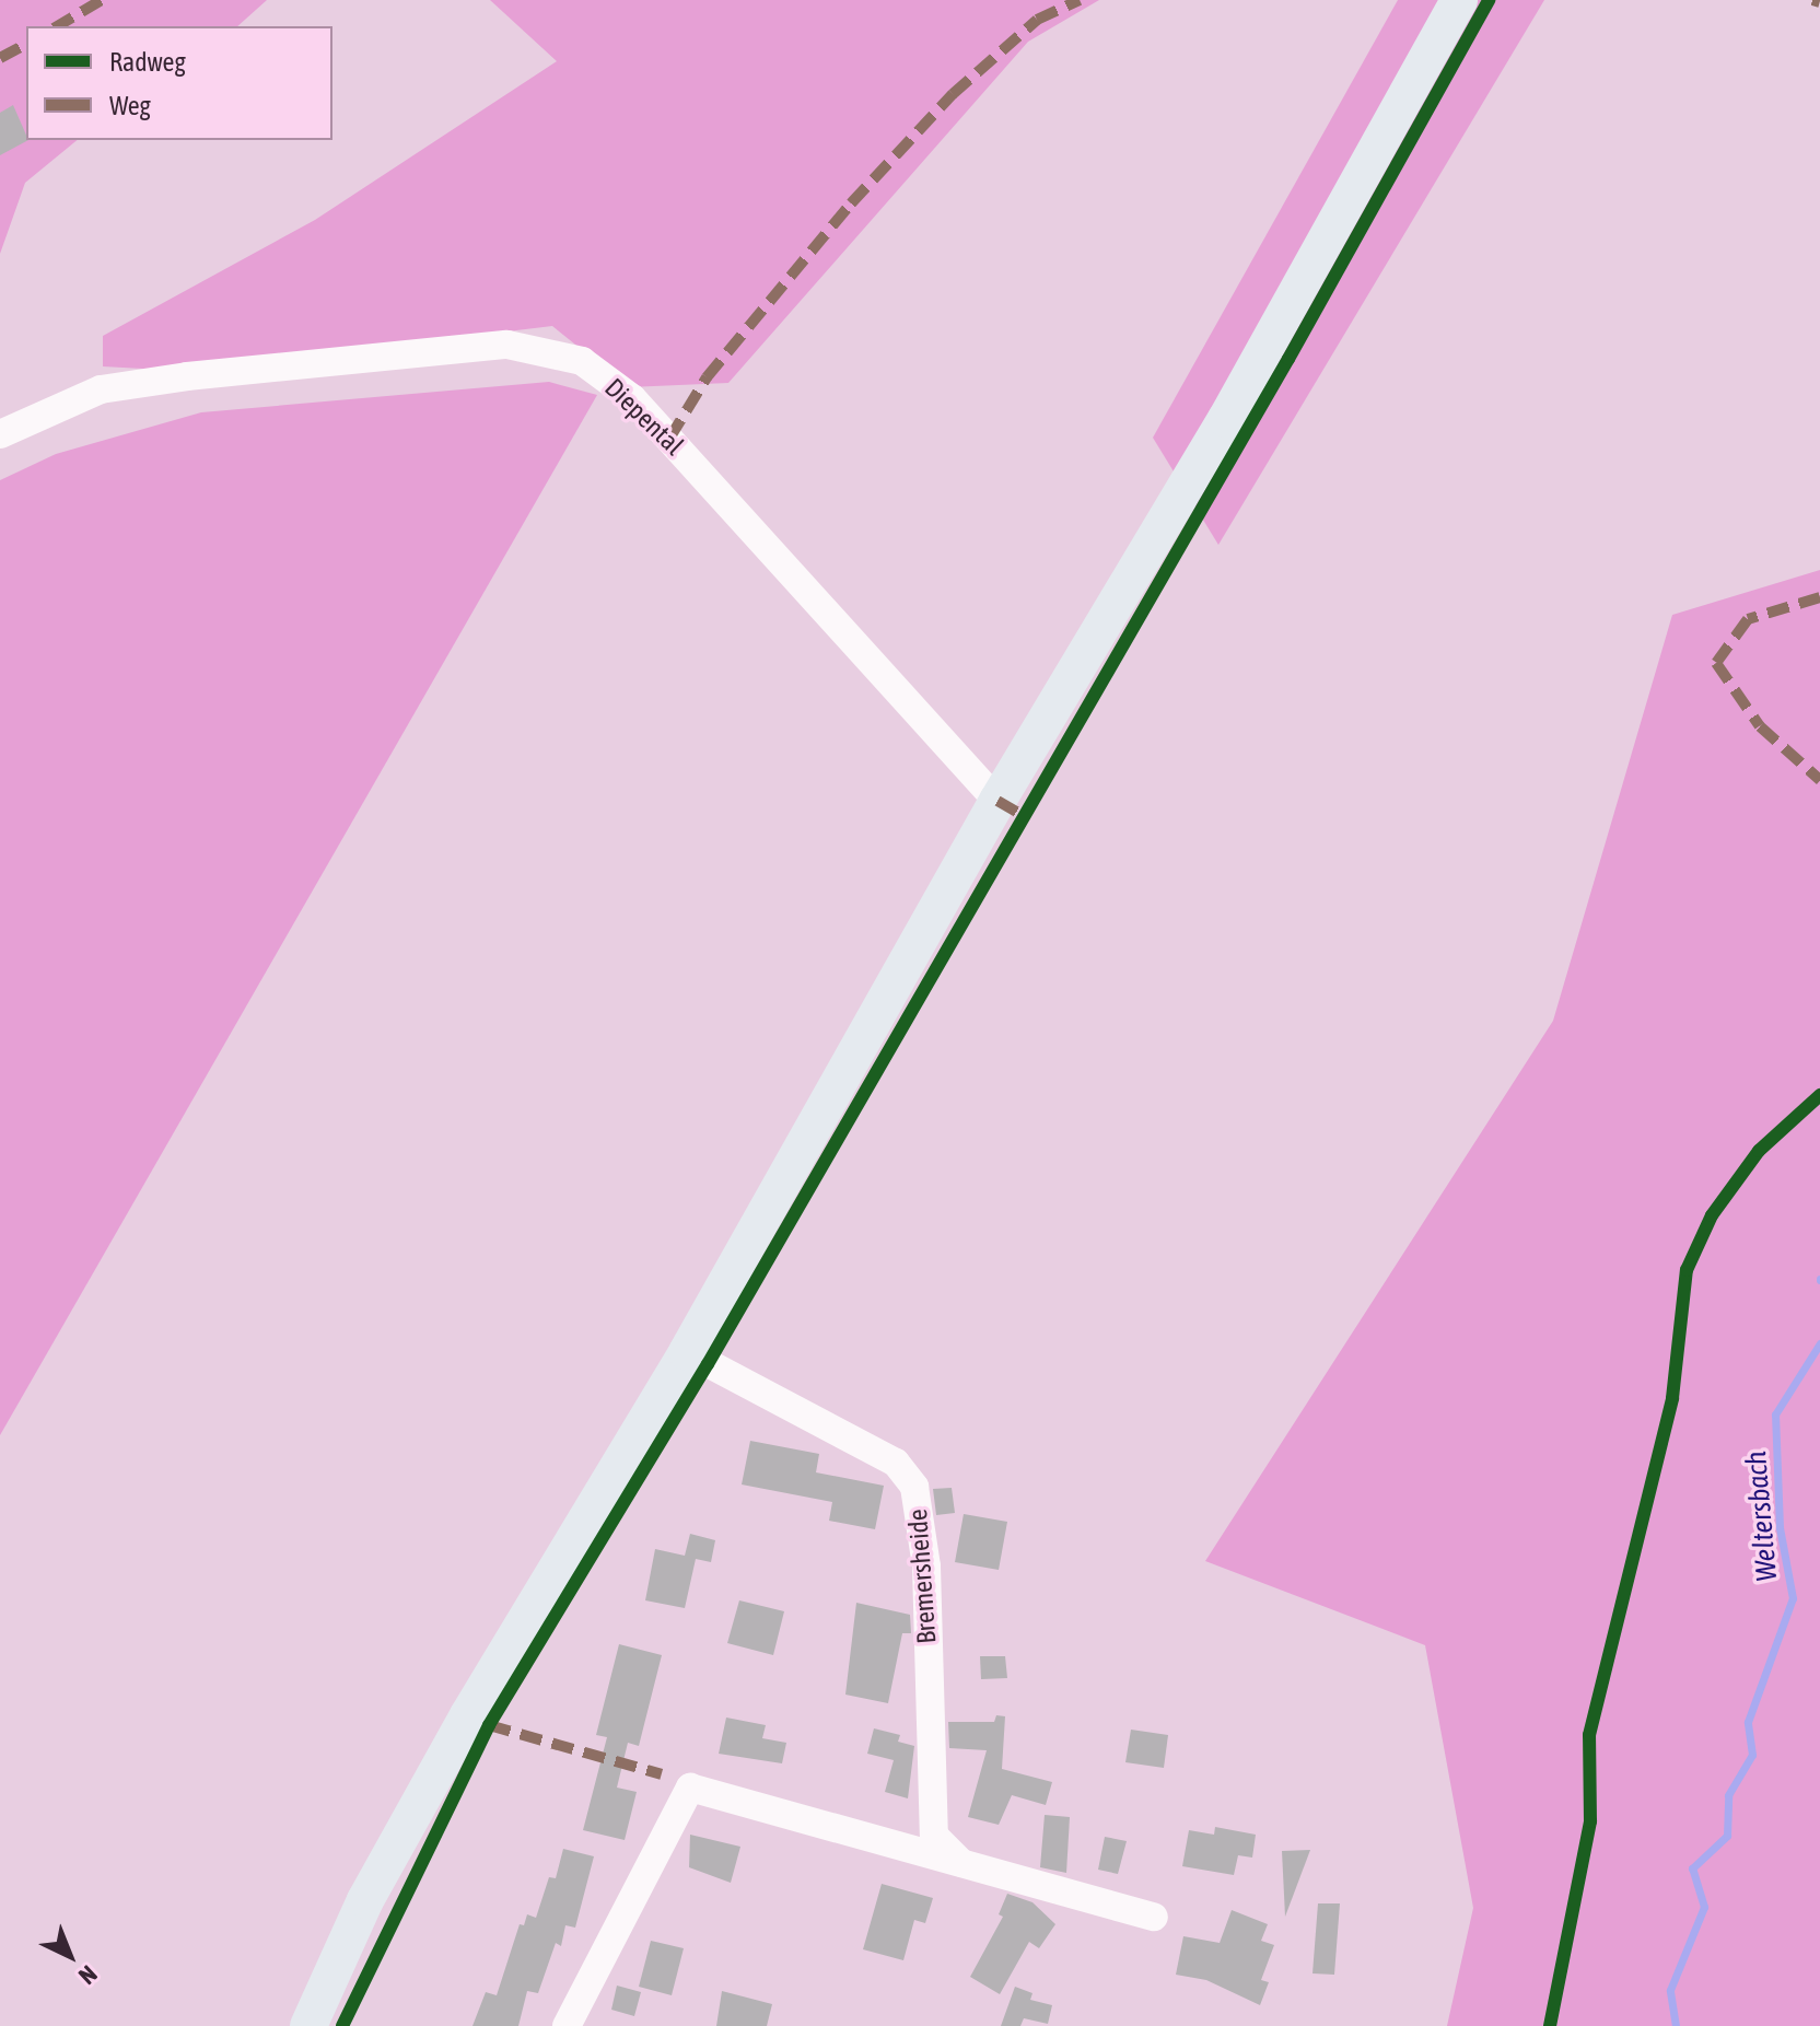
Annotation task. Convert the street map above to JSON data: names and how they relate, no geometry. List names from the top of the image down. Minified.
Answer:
{"streets":{"street":["Diepental","Bremersheide"]},"water":["Weltersbach"],"legend":["Radweg","Weg"],"north":"bottom right"}
